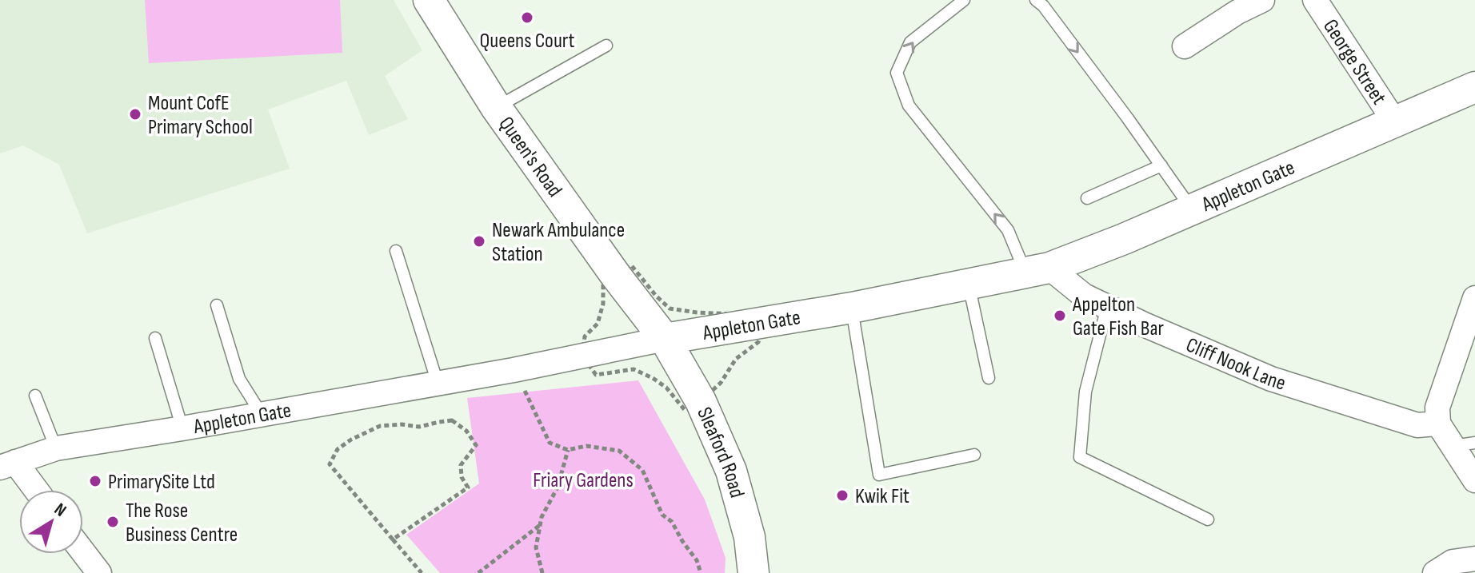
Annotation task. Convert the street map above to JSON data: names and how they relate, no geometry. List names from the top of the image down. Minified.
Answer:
{"streets":{"street":["George Street","Queen's Road","Appleton Gate","Cliff Nook Lane","Sleaford Road"]},"crossings":[["George Street","Appleton Gate"],["Queen's Road","Appleton Gate"],["Queen's Road","Sleaford Road"],["Appleton Gate","Cliff Nook Lane"],["Appleton Gate","Sleaford Road"]],"parks":["Friary Gardens"],"places":["Queens Court","Mount CofE Primary School","Newark Ambulance Station","Appelton Gate Fish Bar","PrimarySite Ltd","Kwik Fit","The Rose Business Centre"],"north":"top right"}
